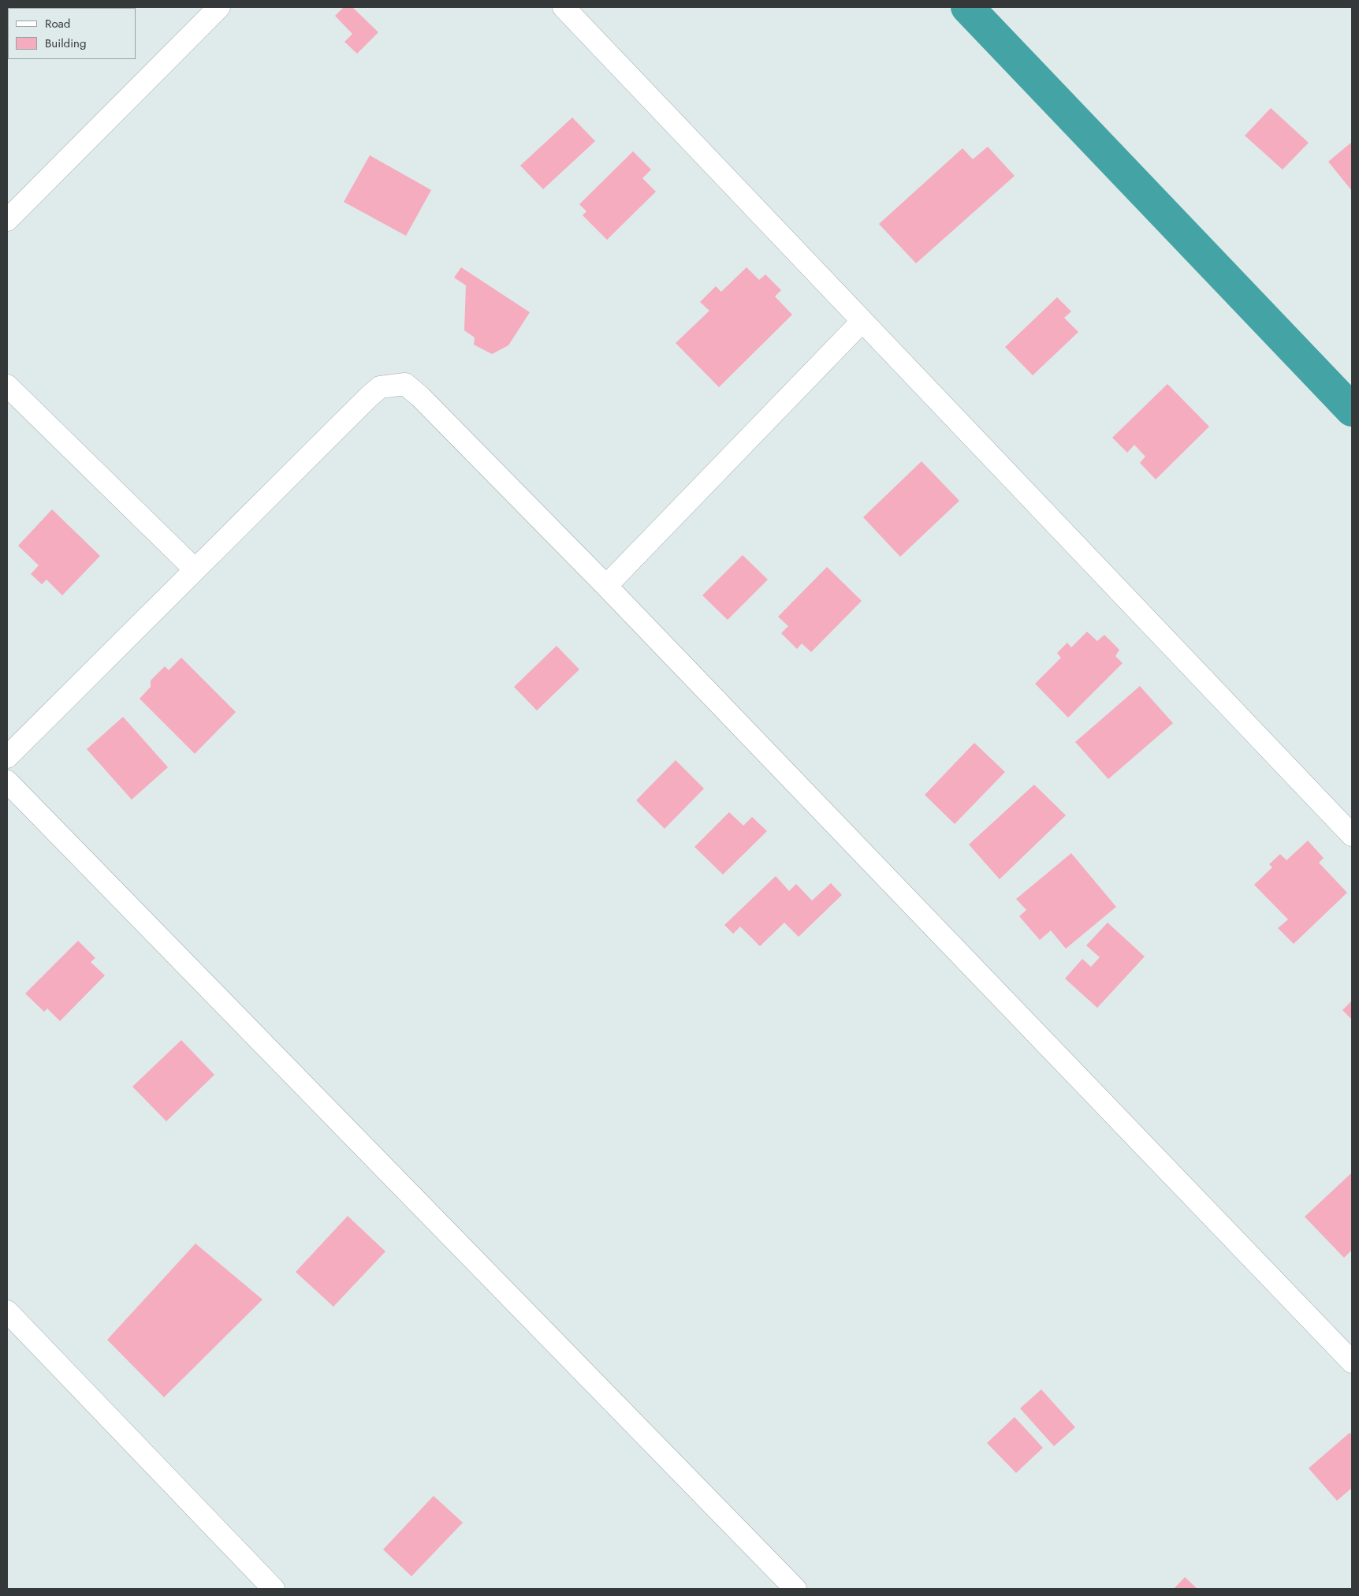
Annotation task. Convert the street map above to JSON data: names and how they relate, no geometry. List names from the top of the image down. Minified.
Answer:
{"legend":["Road","Building"]}
